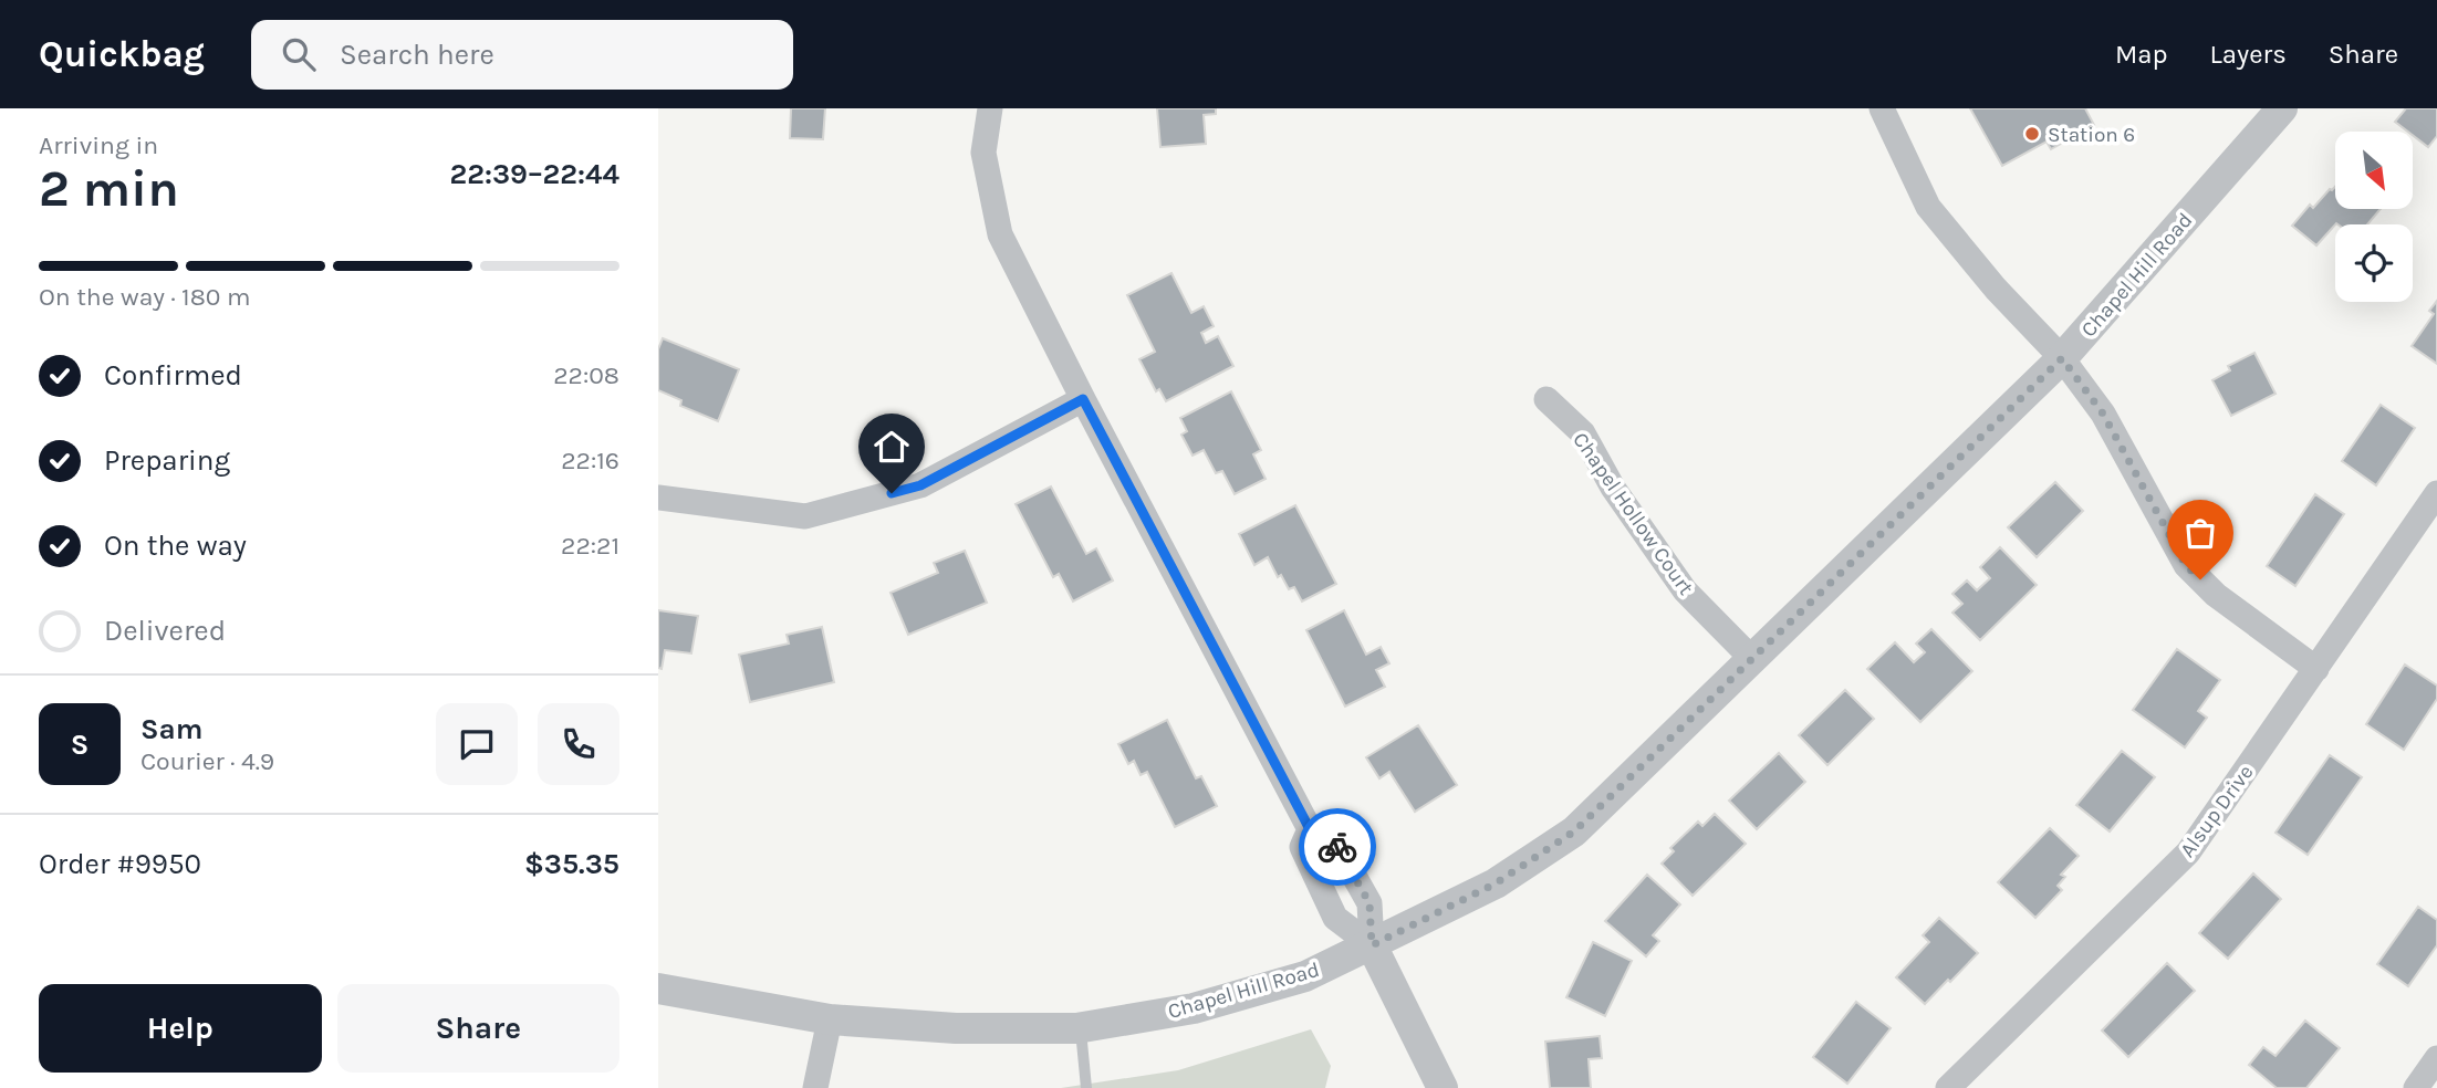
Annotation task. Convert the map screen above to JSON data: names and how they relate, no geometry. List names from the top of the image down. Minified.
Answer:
{"streets":{"street":["Chapel Hill Road","Chapel Hollow Court","Alsup Drive"]},"crossings":[["Chapel Hill Road","Chapel Hollow Court"]],"places":["Station 6"],"north":"bottom right","page":{"header":"Quickbag","search":"Search here","nav":["Map","Layers","Share"],"heading":["2 min","Arriving in","22:39–22:44"],"panel":["Sam","Courier · 4.9","Order #9950","$35.35"],"bar":"On the way · 180 m","list":[["Confirmed","22:08"],["Preparing","22:16"],["On the way","22:21"],"Delivered"],"round":"S","buttons":["Help","Share"]}}
